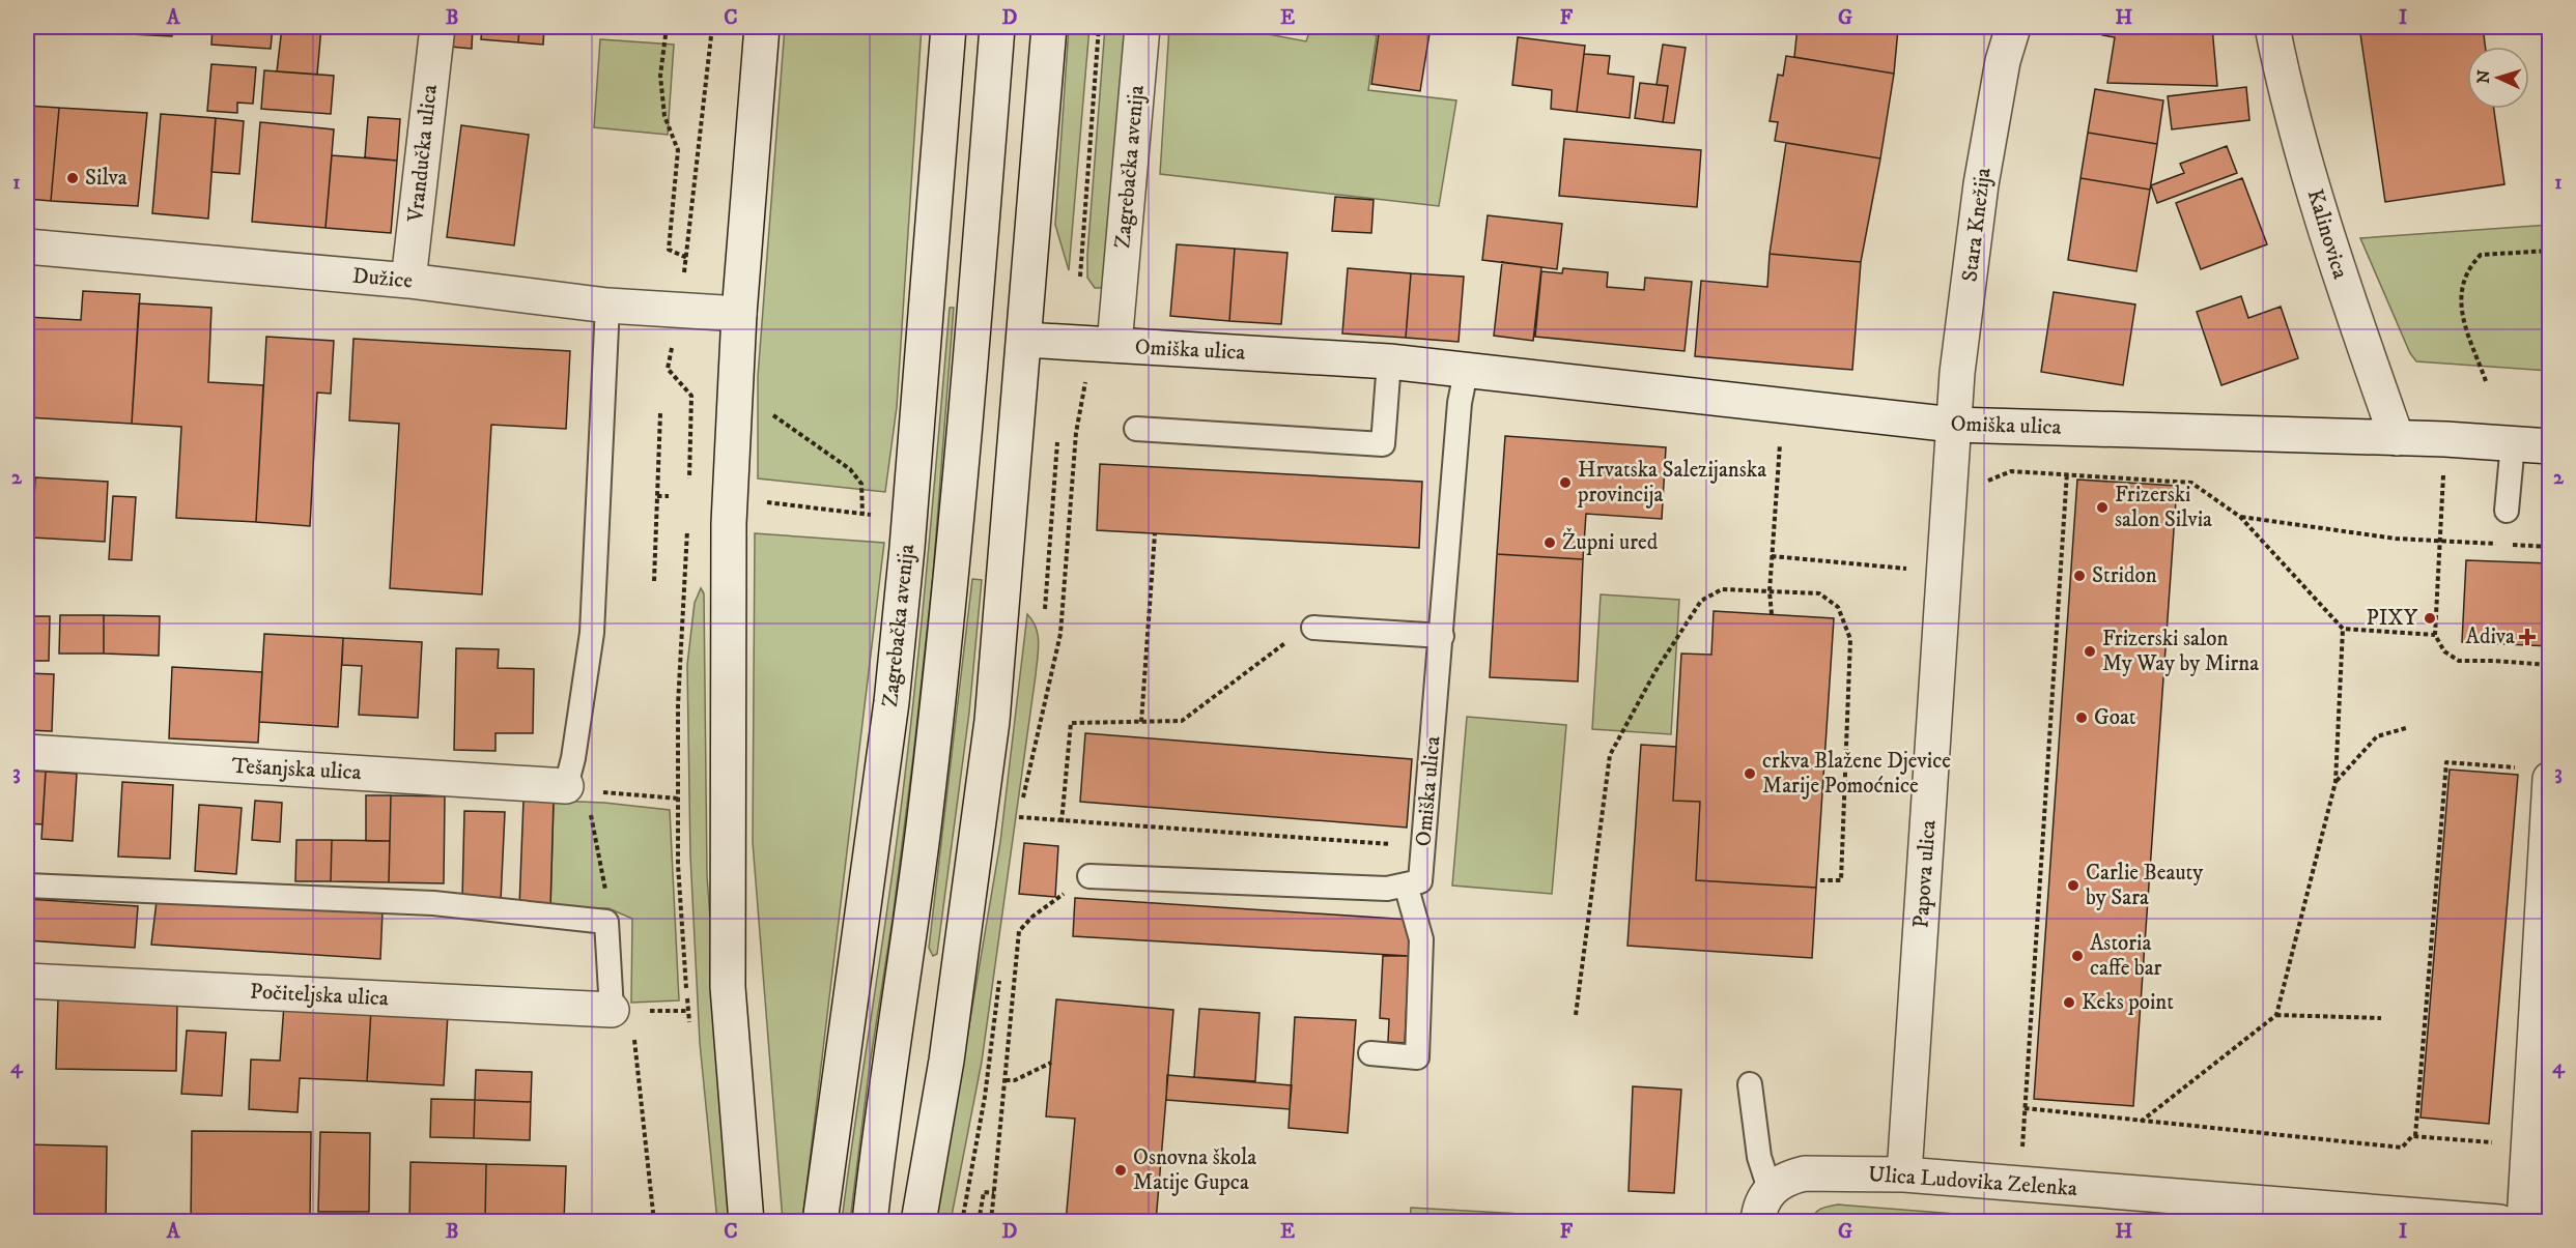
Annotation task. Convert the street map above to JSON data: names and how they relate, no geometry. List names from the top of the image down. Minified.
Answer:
{"streets":{"street":["Vrandučka ulica","Zagrebačka avenija","Stara Knežija","Kalinovica","Dužice","Omiška ulica","Tešanjska ulica","Papova ulica","Počiteljska ulica","Ulica Ludovika Zelenka"]},"crossings":[["Vrandučka ulica","Dužice"],["Zagrebačka avenija","Omiška ulica"],["Stara Knežija","Omiška ulica"],["Stara Knežija","Papova ulica"],["Kalinovica","Omiška ulica"],["Omiška ulica","Papova ulica"],["Papova ulica","Ulica Ludovika Zelenka"]],"places":{"other":["Silva","Hrvatska Salezijanska provincija","Frizerski salon Silvia","Župni ured","Stridon","PIXY","Frizerski salon My Way by Mirna","Goat","crkva Blažene Djevice Marije Pomoćnice","Carlie Beauty by Sara","Astoria caffe bar","Keks point","Osnovna škola Matije Gupca"],"health":["Adiva"]},"north":"left","grid":{"columns":["A","B","C","D","E","F","G","H","I"],"rows":["1","2","3","4"]}}
